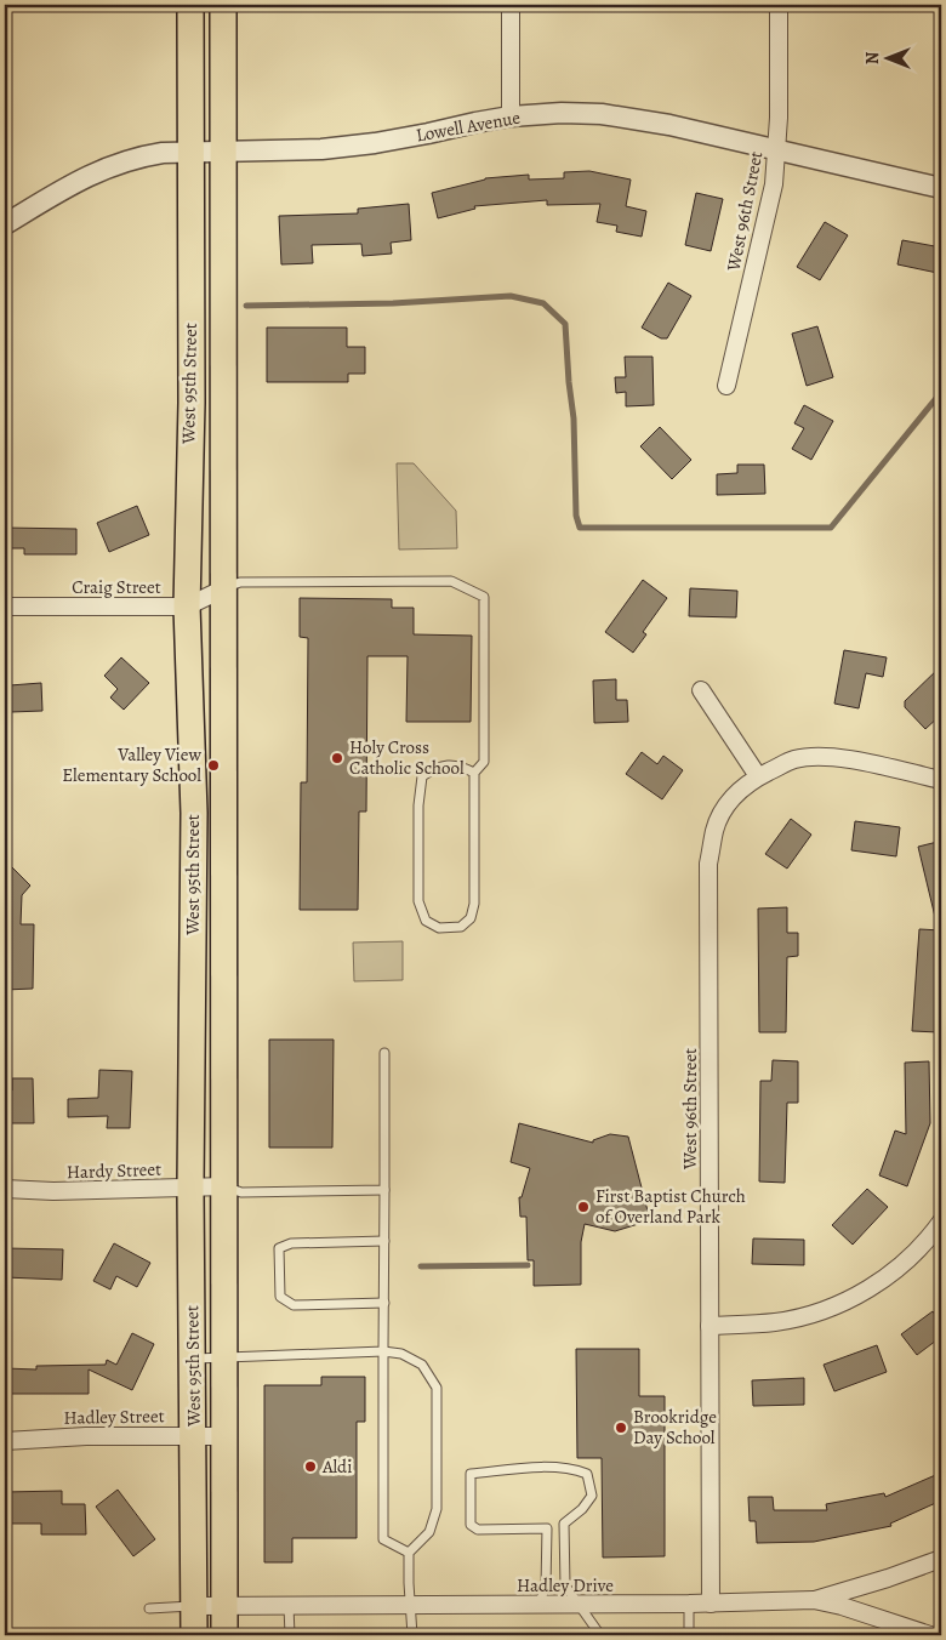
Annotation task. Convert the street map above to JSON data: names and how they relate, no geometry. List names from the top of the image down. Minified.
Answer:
{"streets":{"main road":["West 95th Street"],"street":["Lowell Avenue","West 96th Street","Craig Street","Hardy Street","Hadley Street","Hadley Drive"]},"crossings":[["Lowell Avenue","West 96th Street"],["Lowell Avenue","West 95th Street"],["West 96th Street","Hadley Drive"],["West 95th Street","Craig Street"],["West 95th Street","Hardy Street"],["West 95th Street","Hadley Street"],["West 95th Street","Hadley Drive"]],"places":["Holy Cross Catholic School","Valley View Elementary School","First Baptist Church of Overland Park","Brookridge Day School","Aldi"],"north":"left"}
